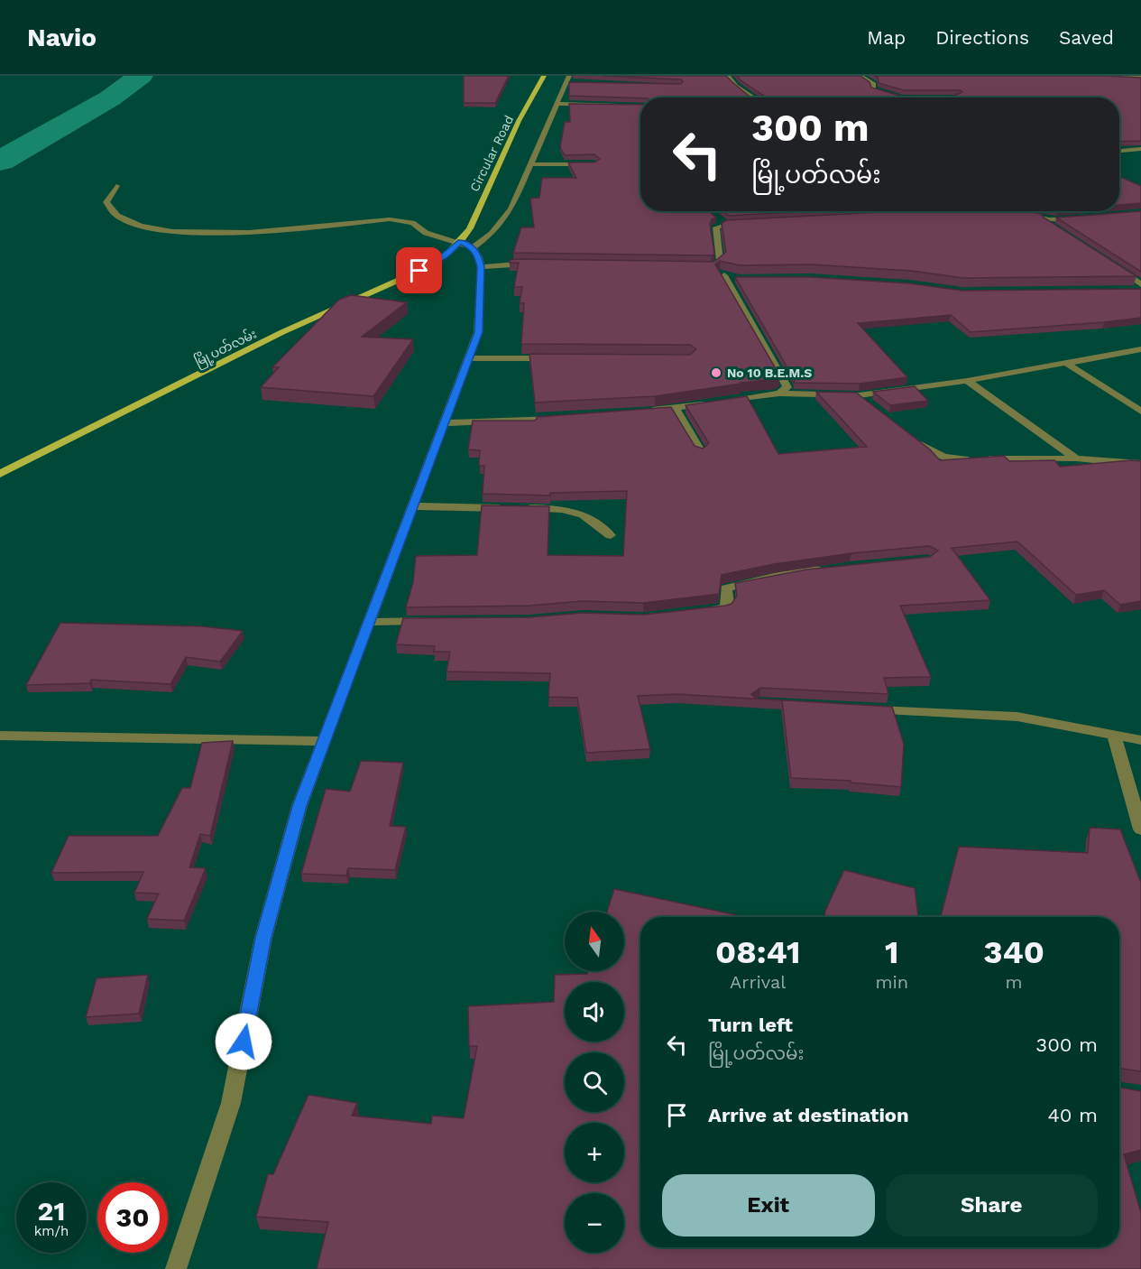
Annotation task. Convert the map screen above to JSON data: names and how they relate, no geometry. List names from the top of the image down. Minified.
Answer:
{"streets":{"main road":["Circular Road","မြို့ပတ်လမ်း"]},"crossings":[["Circular Road","မြို့ပတ်လမ်း"]],"places":["No 10 B.E.M.S"],"north":"top","page":{"header":"Navio","nav":["Map","Directions","Saved"],"turn":["300 m","မြို့ပတ်လမ်း"],"map_buttons":["+","−"],"eta":["08:41","Arrival","1","min","340","m"],"list":[{"name":"Turn left","note":"မြို့ပတ်လမ်း","value":"300 m"},{"name":"Arrive at destination","value":"40 m"}],"buttons":["Exit","Share"],"speed":"21 km/h","limit":"30"}}
